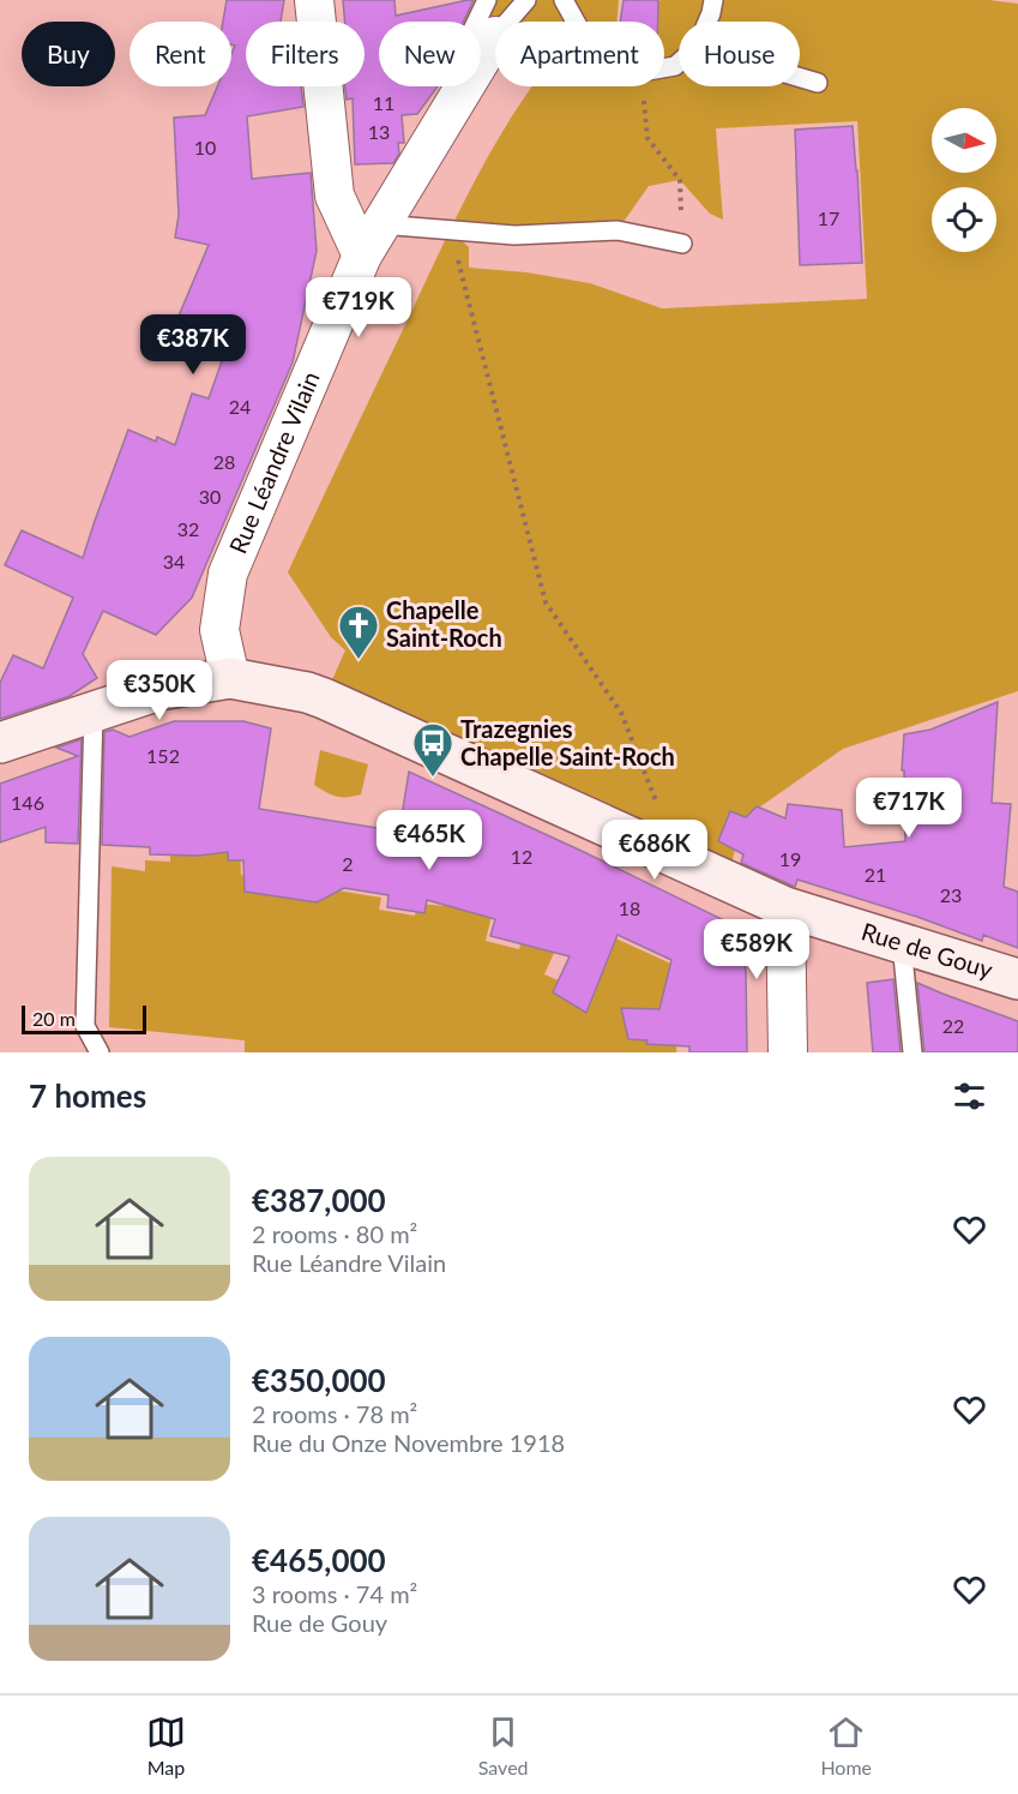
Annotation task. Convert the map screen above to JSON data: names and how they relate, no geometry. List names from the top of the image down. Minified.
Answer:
{"streets":{"street":["Rue Léandre Vilain","Rue de Gouy"]},"crossings":[["Rue Léandre Vilain","Rue de Gouy"]],"places":{"church":["Chapelle Saint-Roch"],"bus stop":["Trazegnies Chapelle Saint-Roch"]},"house_numbers":["11","13","10","17","24","28","30","32","34","152","146","12","19","2","21","23","18","22"],"scale_bar":"20 m","north":"right","page":{"chip":["Buy","Rent","Filters","New","Apartment","House"],"price":["€719K","€387K","€350K","€717K","€465K","€686K","€589K"],"scale":"20 m","heading":"7 homes","list":[{"name":"€387,000","note":"2 rooms · 80 m² · Rue Léandre Vilain"},{"name":"€350,000","note":"2 rooms · 78 m² · Rue du Onze Novembre 1918"},{"name":"€465,000","note":"3 rooms · 74 m² · Rue de Gouy"}],"tabs":["Map","Saved","Home"]}}
